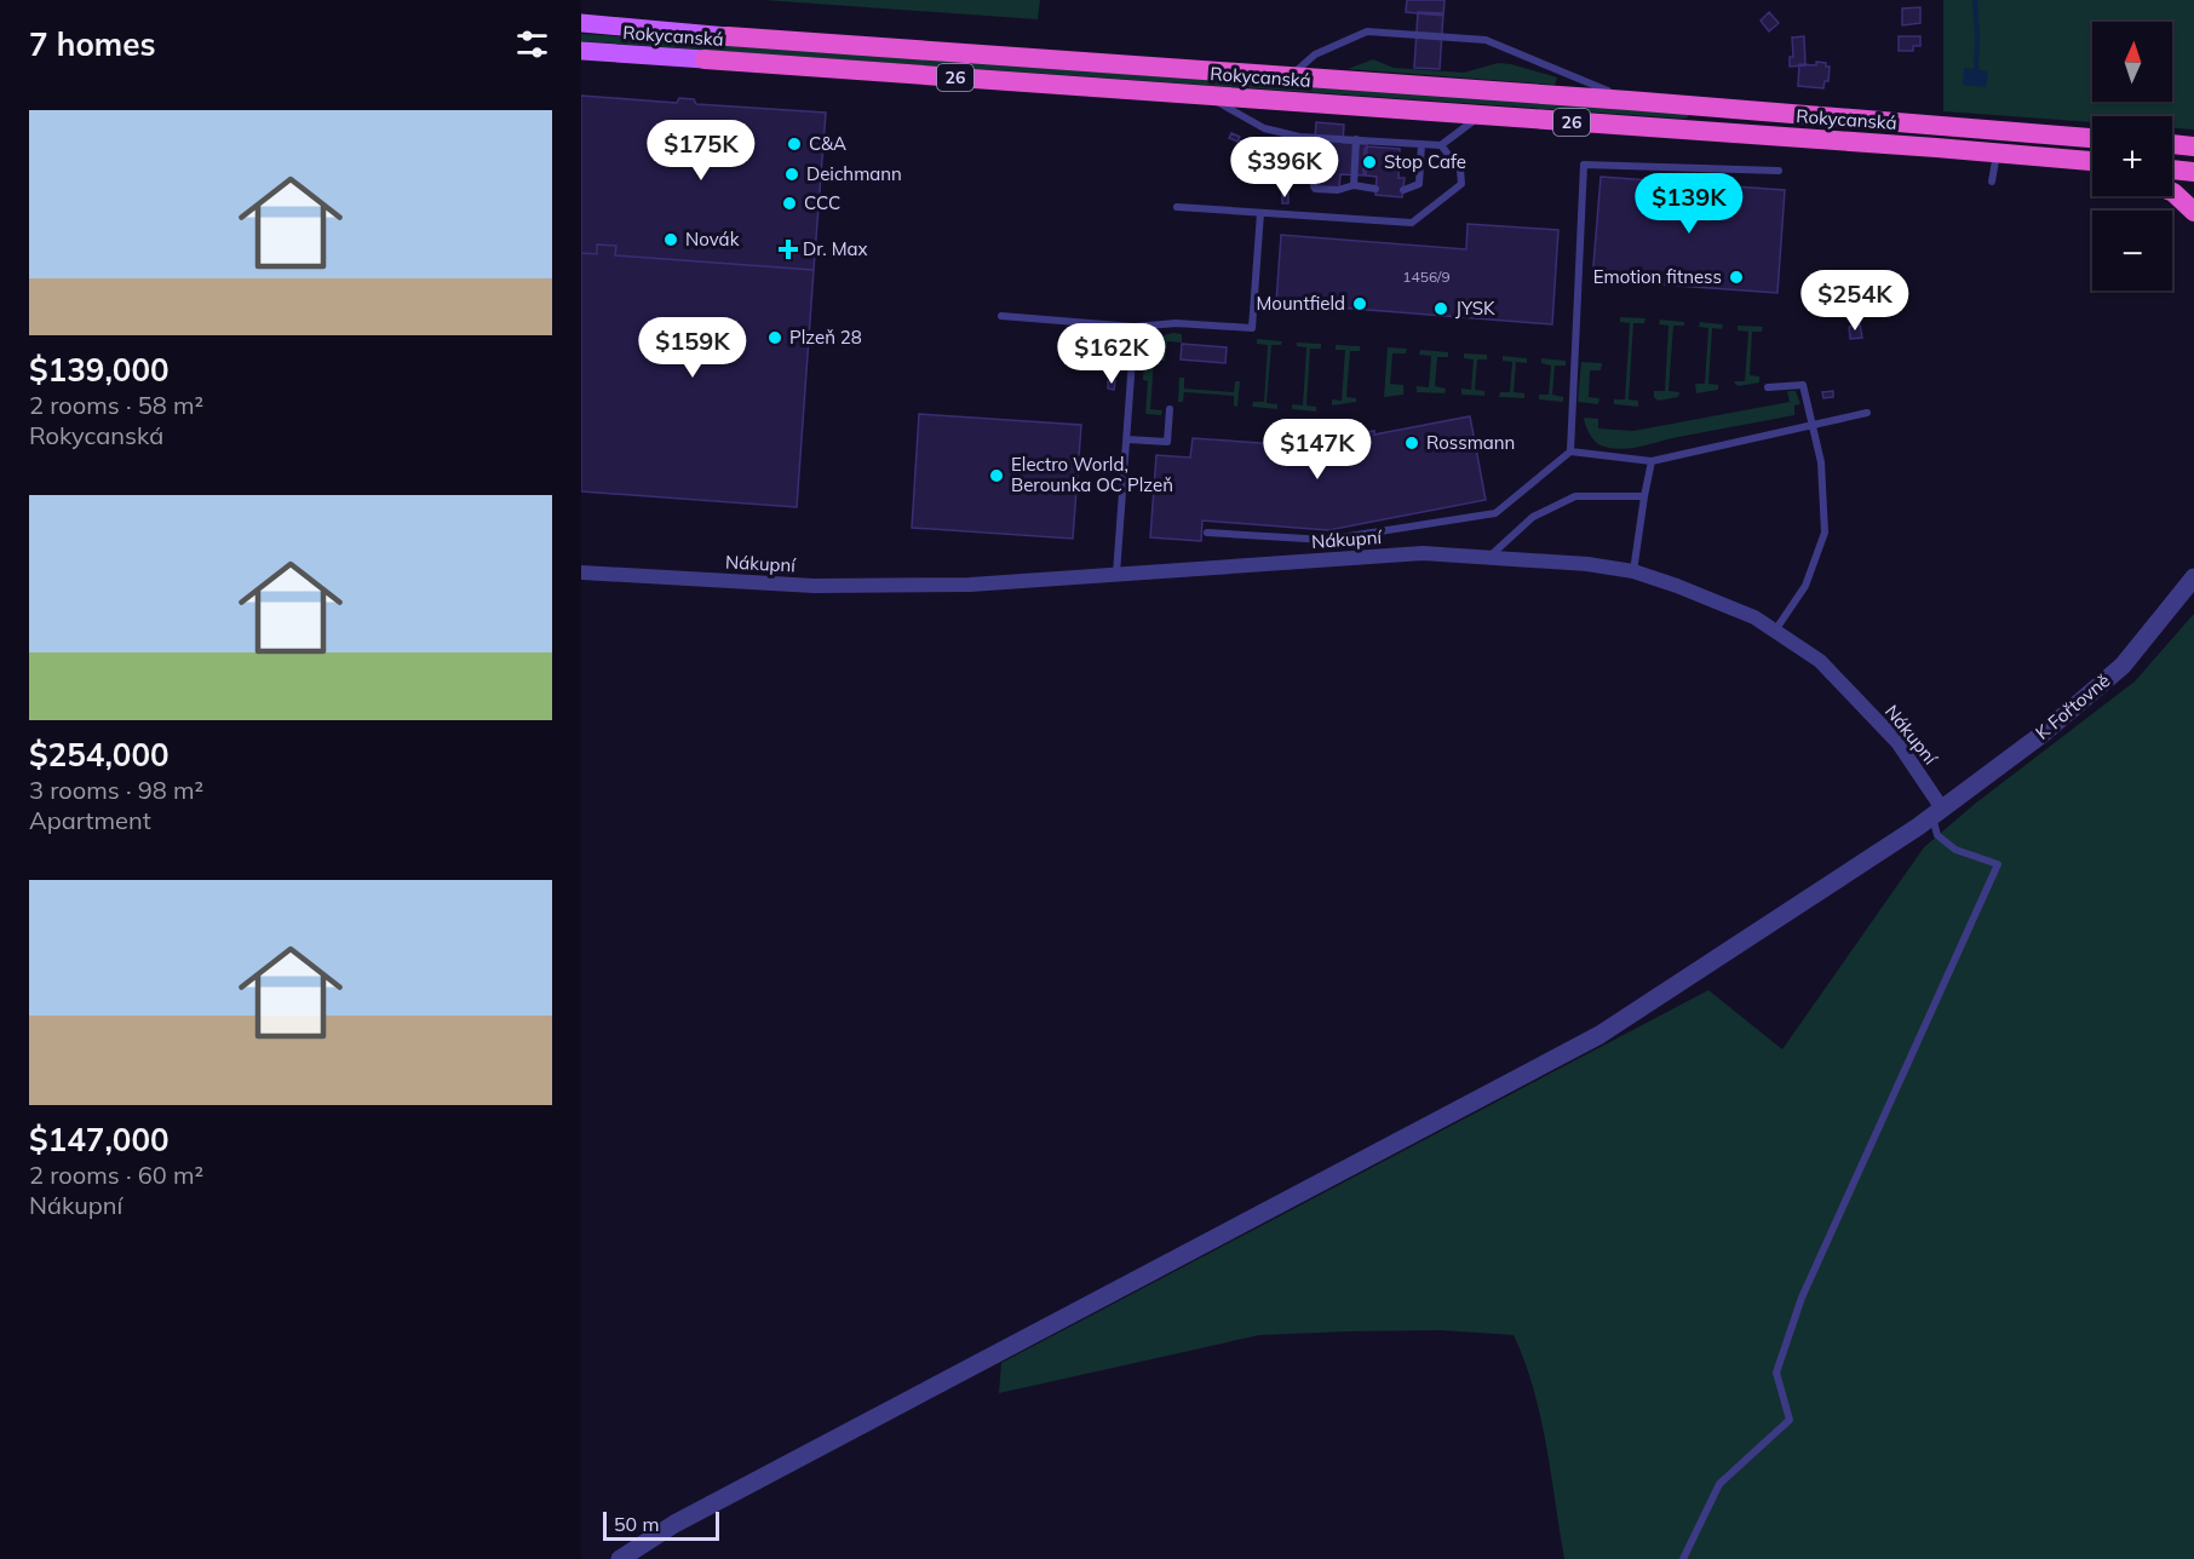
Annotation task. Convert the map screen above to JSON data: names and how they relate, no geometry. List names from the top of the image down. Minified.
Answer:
{"streets":{"highway":["Rokycanská","26"],"street":["Nákupní","K Fořtovně"]},"crossings":[["Rokycanská","26"],["Nákupní","K Fořtovně"]],"places":{"other":["C&A","Stop Cafe","Deichmann","CCC","Novák","Emotion fitness","Mountfield","JYSK","Plzeň 28","Rossmann","Electro World, Berounka OC Plzeň"],"health":["Dr. Max"]},"house_numbers":["1456/9"],"scale_bar":"50 m","north":"top","page":{"heading":"7 homes","map_buttons":["+","−"],"list":[{"name":"$139,000","note":"2 rooms · 58 m² · Rokycanská"},{"name":"$254,000","note":"3 rooms · 98 m² · Apartment"},{"name":"$147,000","note":"2 rooms · 60 m² · Nákupní"}],"price":["$175K","$396K","$139K","$254K","$159K","$162K","$147K"],"scale":"50 m"}}
